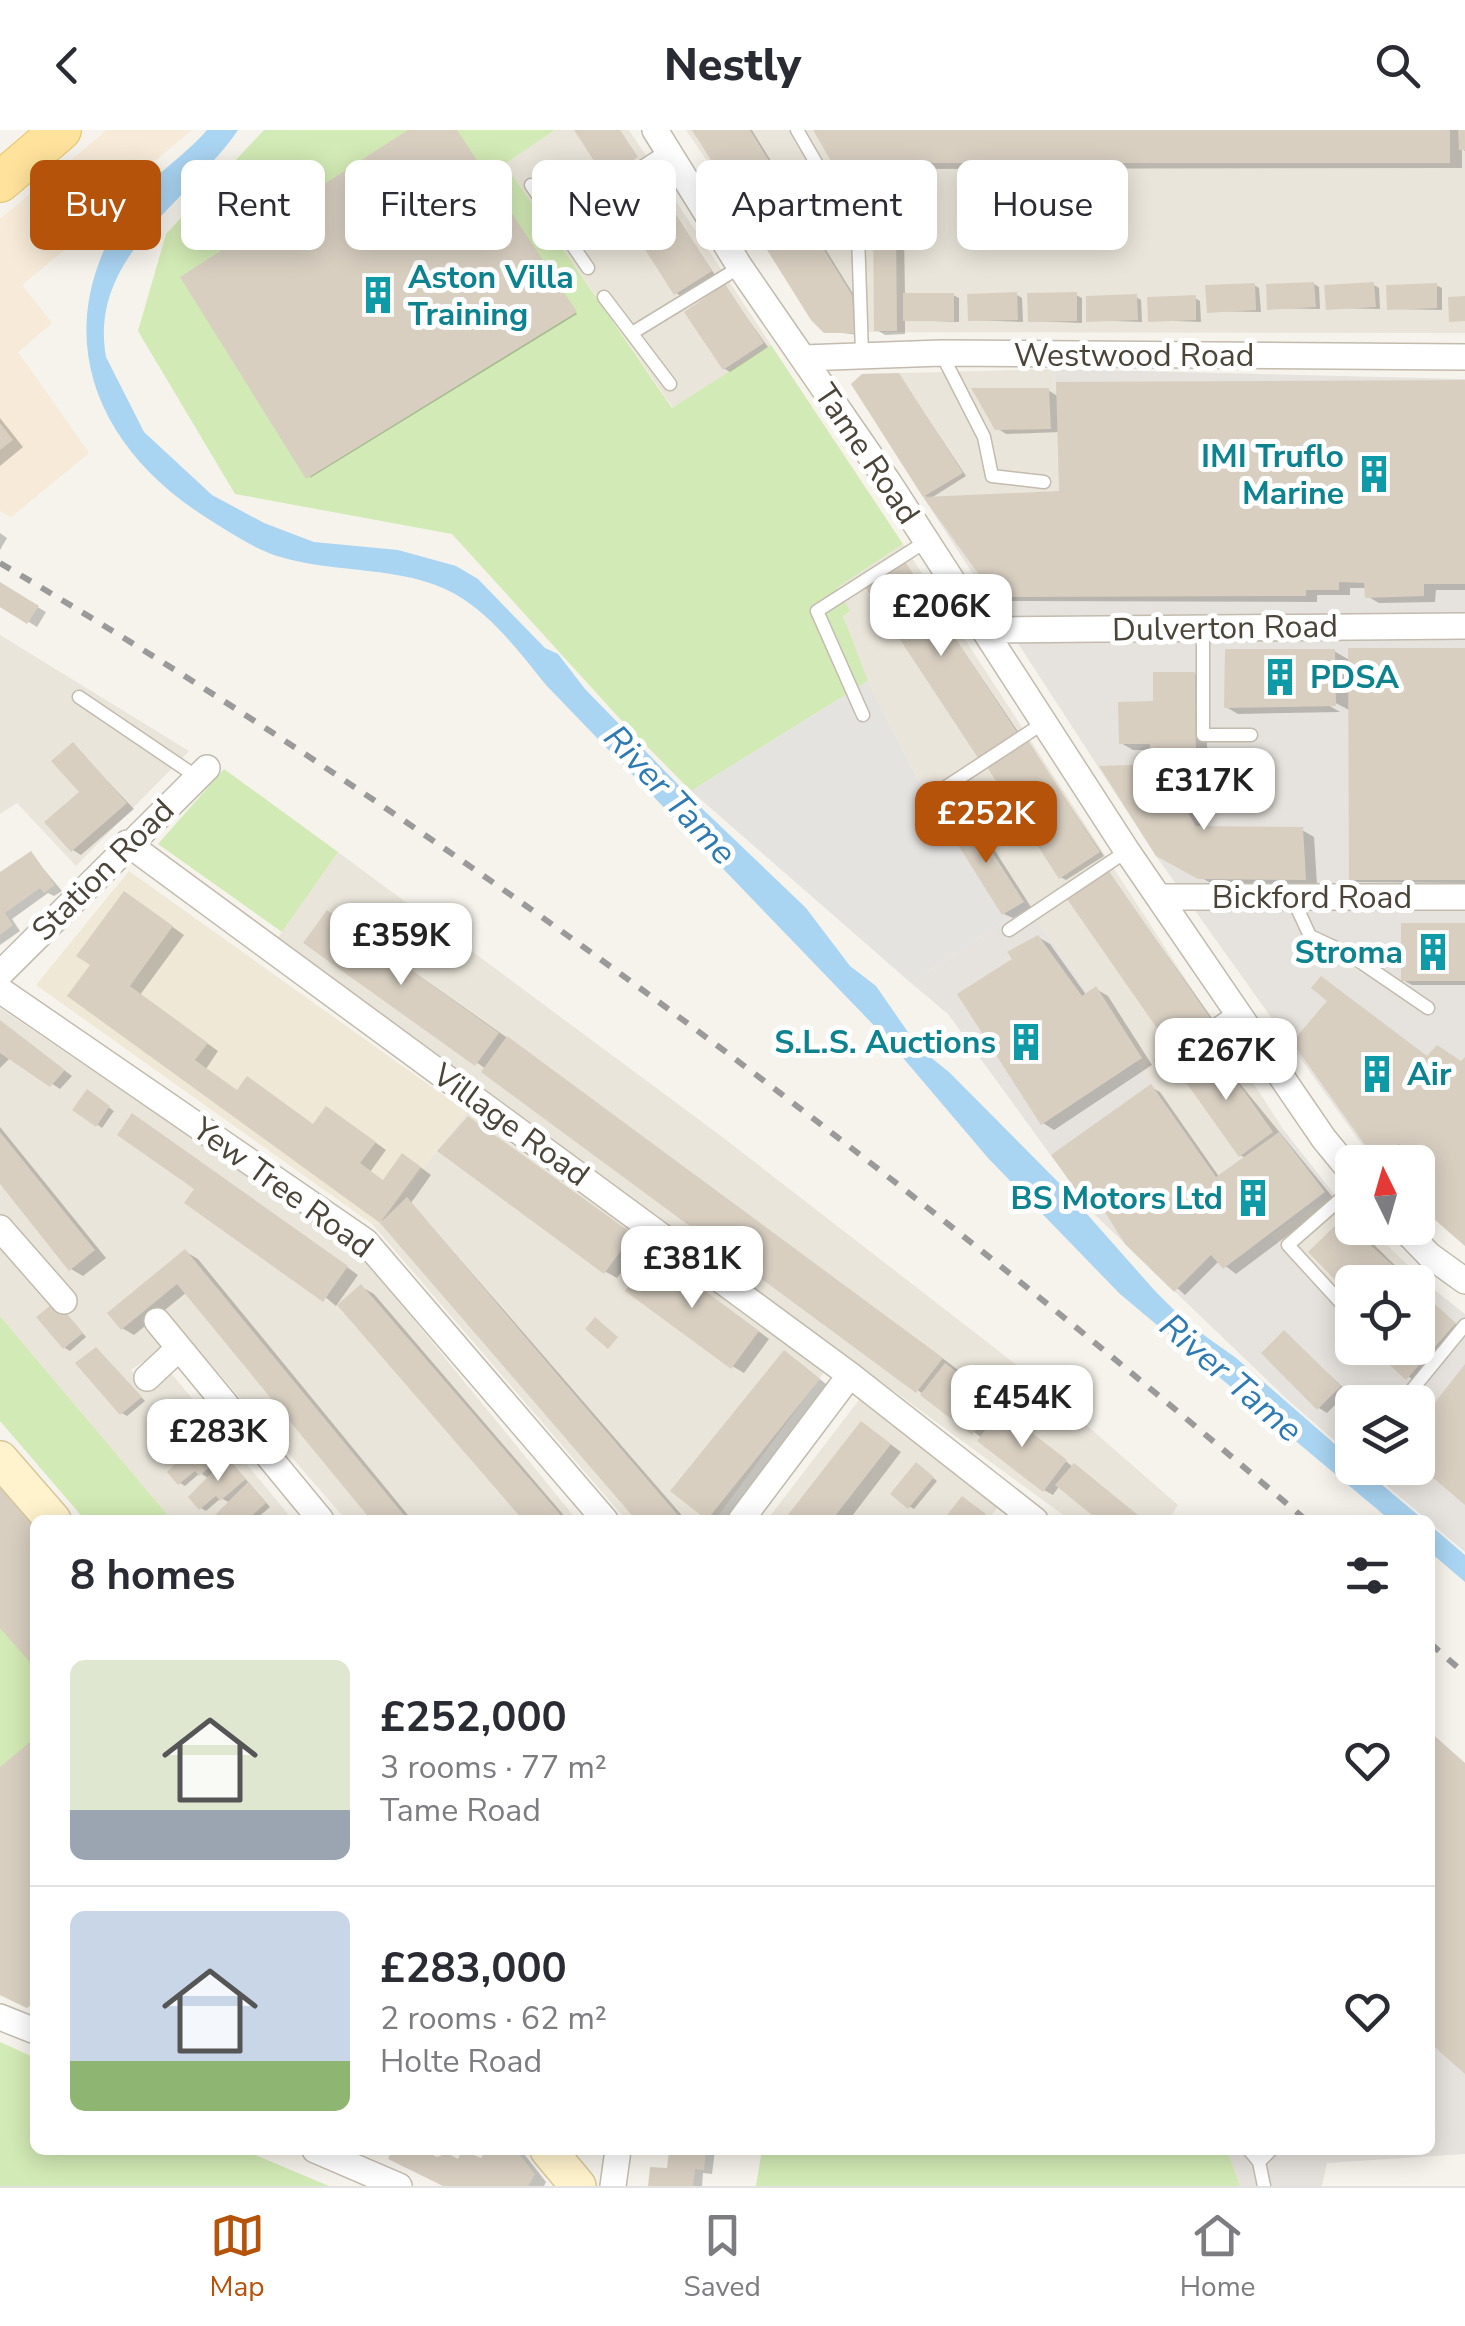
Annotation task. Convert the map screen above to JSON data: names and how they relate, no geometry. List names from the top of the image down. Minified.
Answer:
{"streets":{"street":["Westwood Road","Tame Road","Dulverton Road","Station Road","Bickford Road","Village Road","Yew Tree Road"]},"crossings":[["Westwood Road","Tame Road"],["Tame Road","Dulverton Road"],["Tame Road","Bickford Road"],["Station Road","Village Road"]],"water":["River Tame"],"places":{"building":["Aston Villa Training","IMI Truflo Marine","PDSA","Stroma","S.L.S. Auctions","Air","BS Motors Ltd"]},"north":"top","page":{"header":"Nestly","chip":["Buy","Rent","Filters","New","Apartment","House"],"price":["£206K","£317K","£252K","£359K","£267K","£381K","£454K","£283K"],"heading":"8 homes","list":[{"name":"£252,000","note":"3 rooms · 77 m² · Tame Road"},{"name":"£283,000","note":"2 rooms · 62 m² · Holte Road"}],"tabs":["Map","Saved","Home"]}}
